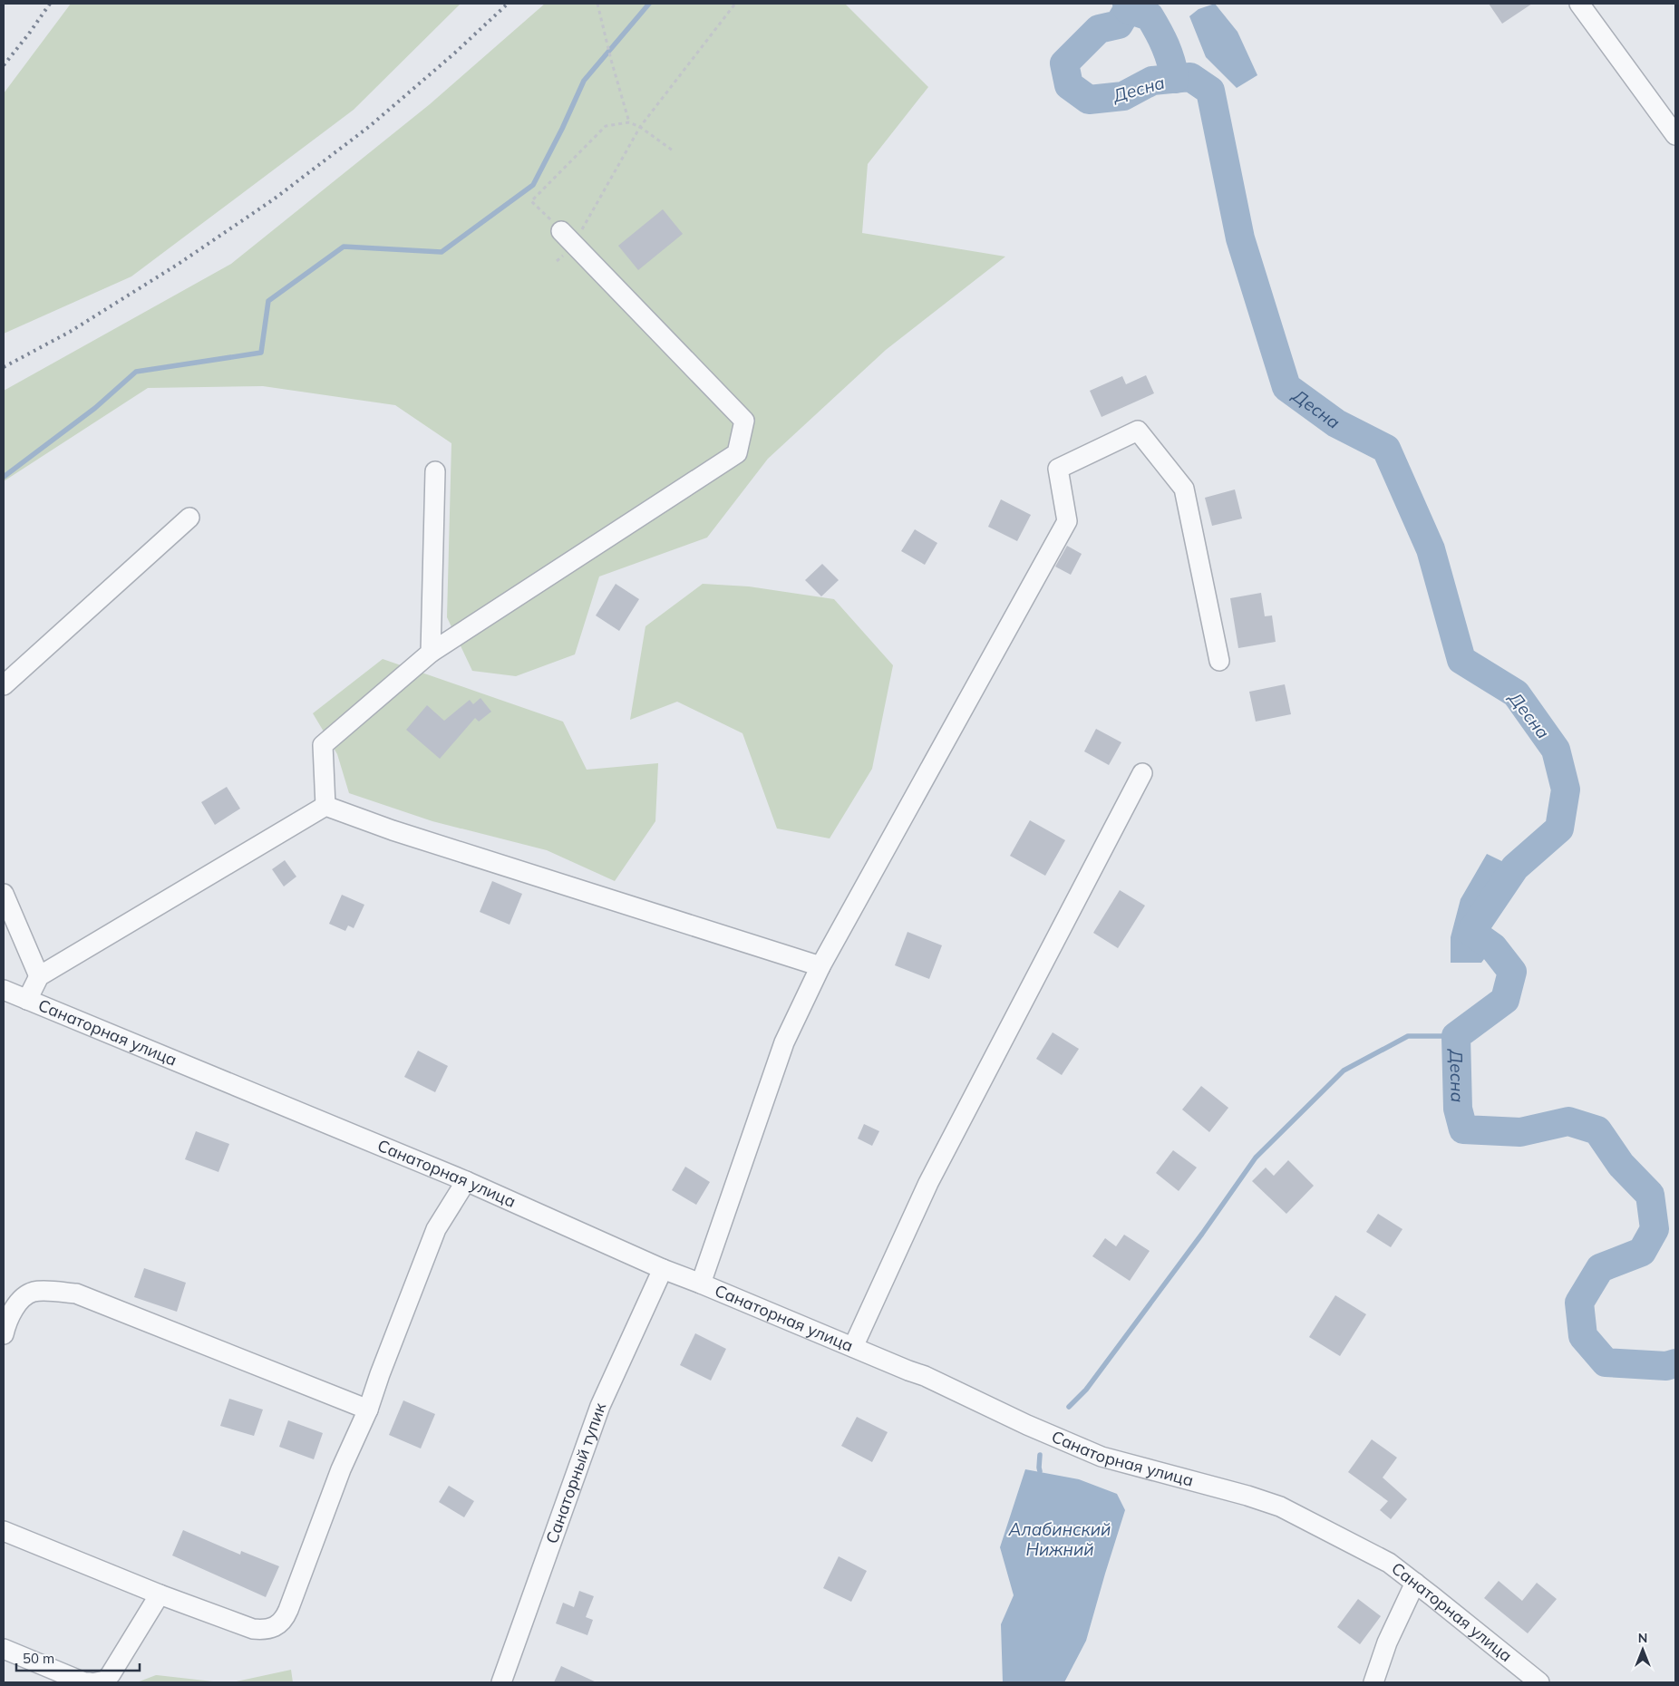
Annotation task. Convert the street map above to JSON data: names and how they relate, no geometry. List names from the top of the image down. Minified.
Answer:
{"streets":{"street":["Санаторная улица","Санаторный тупик"]},"crossings":[["Санаторная улица","Санаторный тупик"]],"water":["Десна","Алабинский Нижний"],"scale_bar":"50 m","north":"top"}
